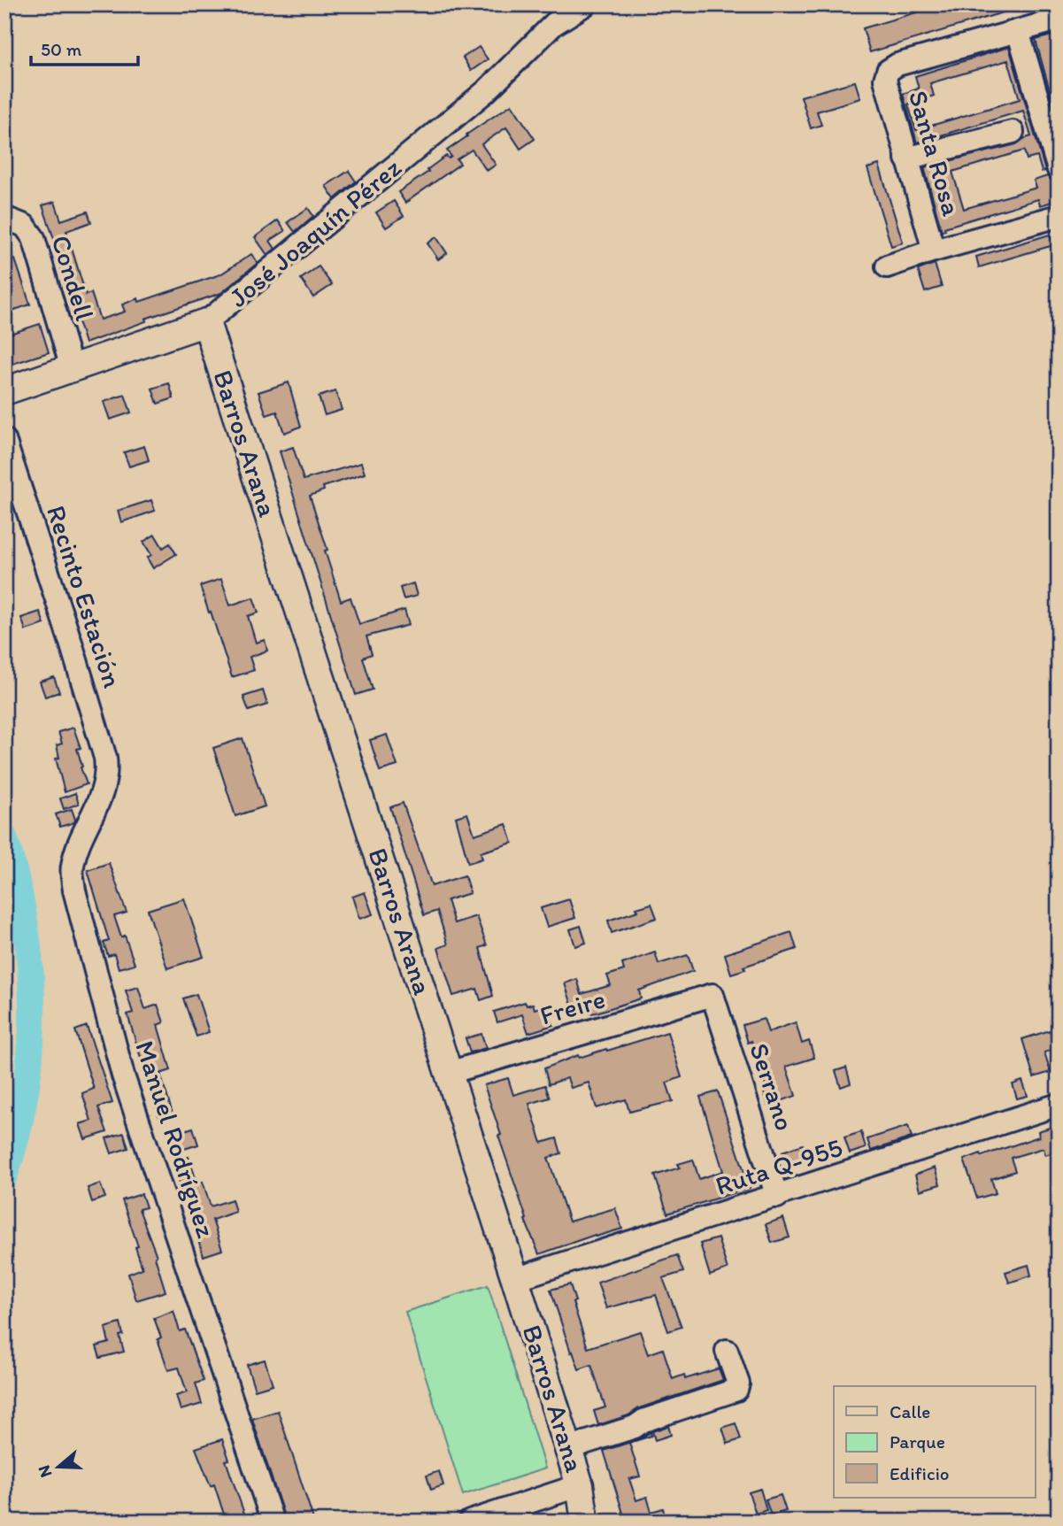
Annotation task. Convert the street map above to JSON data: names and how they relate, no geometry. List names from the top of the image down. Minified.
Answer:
{"streets":{"main road":["José Joaquín Pérez","Barros Arana"],"street":["Santa Rosa","Condell","Recinto Estación","Freire","Serrano","Manuel Rodríguez","Ruta Q-955"]},"crossings":[["José Joaquín Pérez","Condell"],["José Joaquín Pérez","Barros Arana"],["Barros Arana","Freire"],["Barros Arana","Ruta Q-955"],["Recinto Estación","Manuel Rodríguez"],["Freire","Serrano"],["Serrano","Ruta Q-955"]],"legend":["Calle","Parque","Edificio"],"scale_bar":"50 m","north":"left"}
